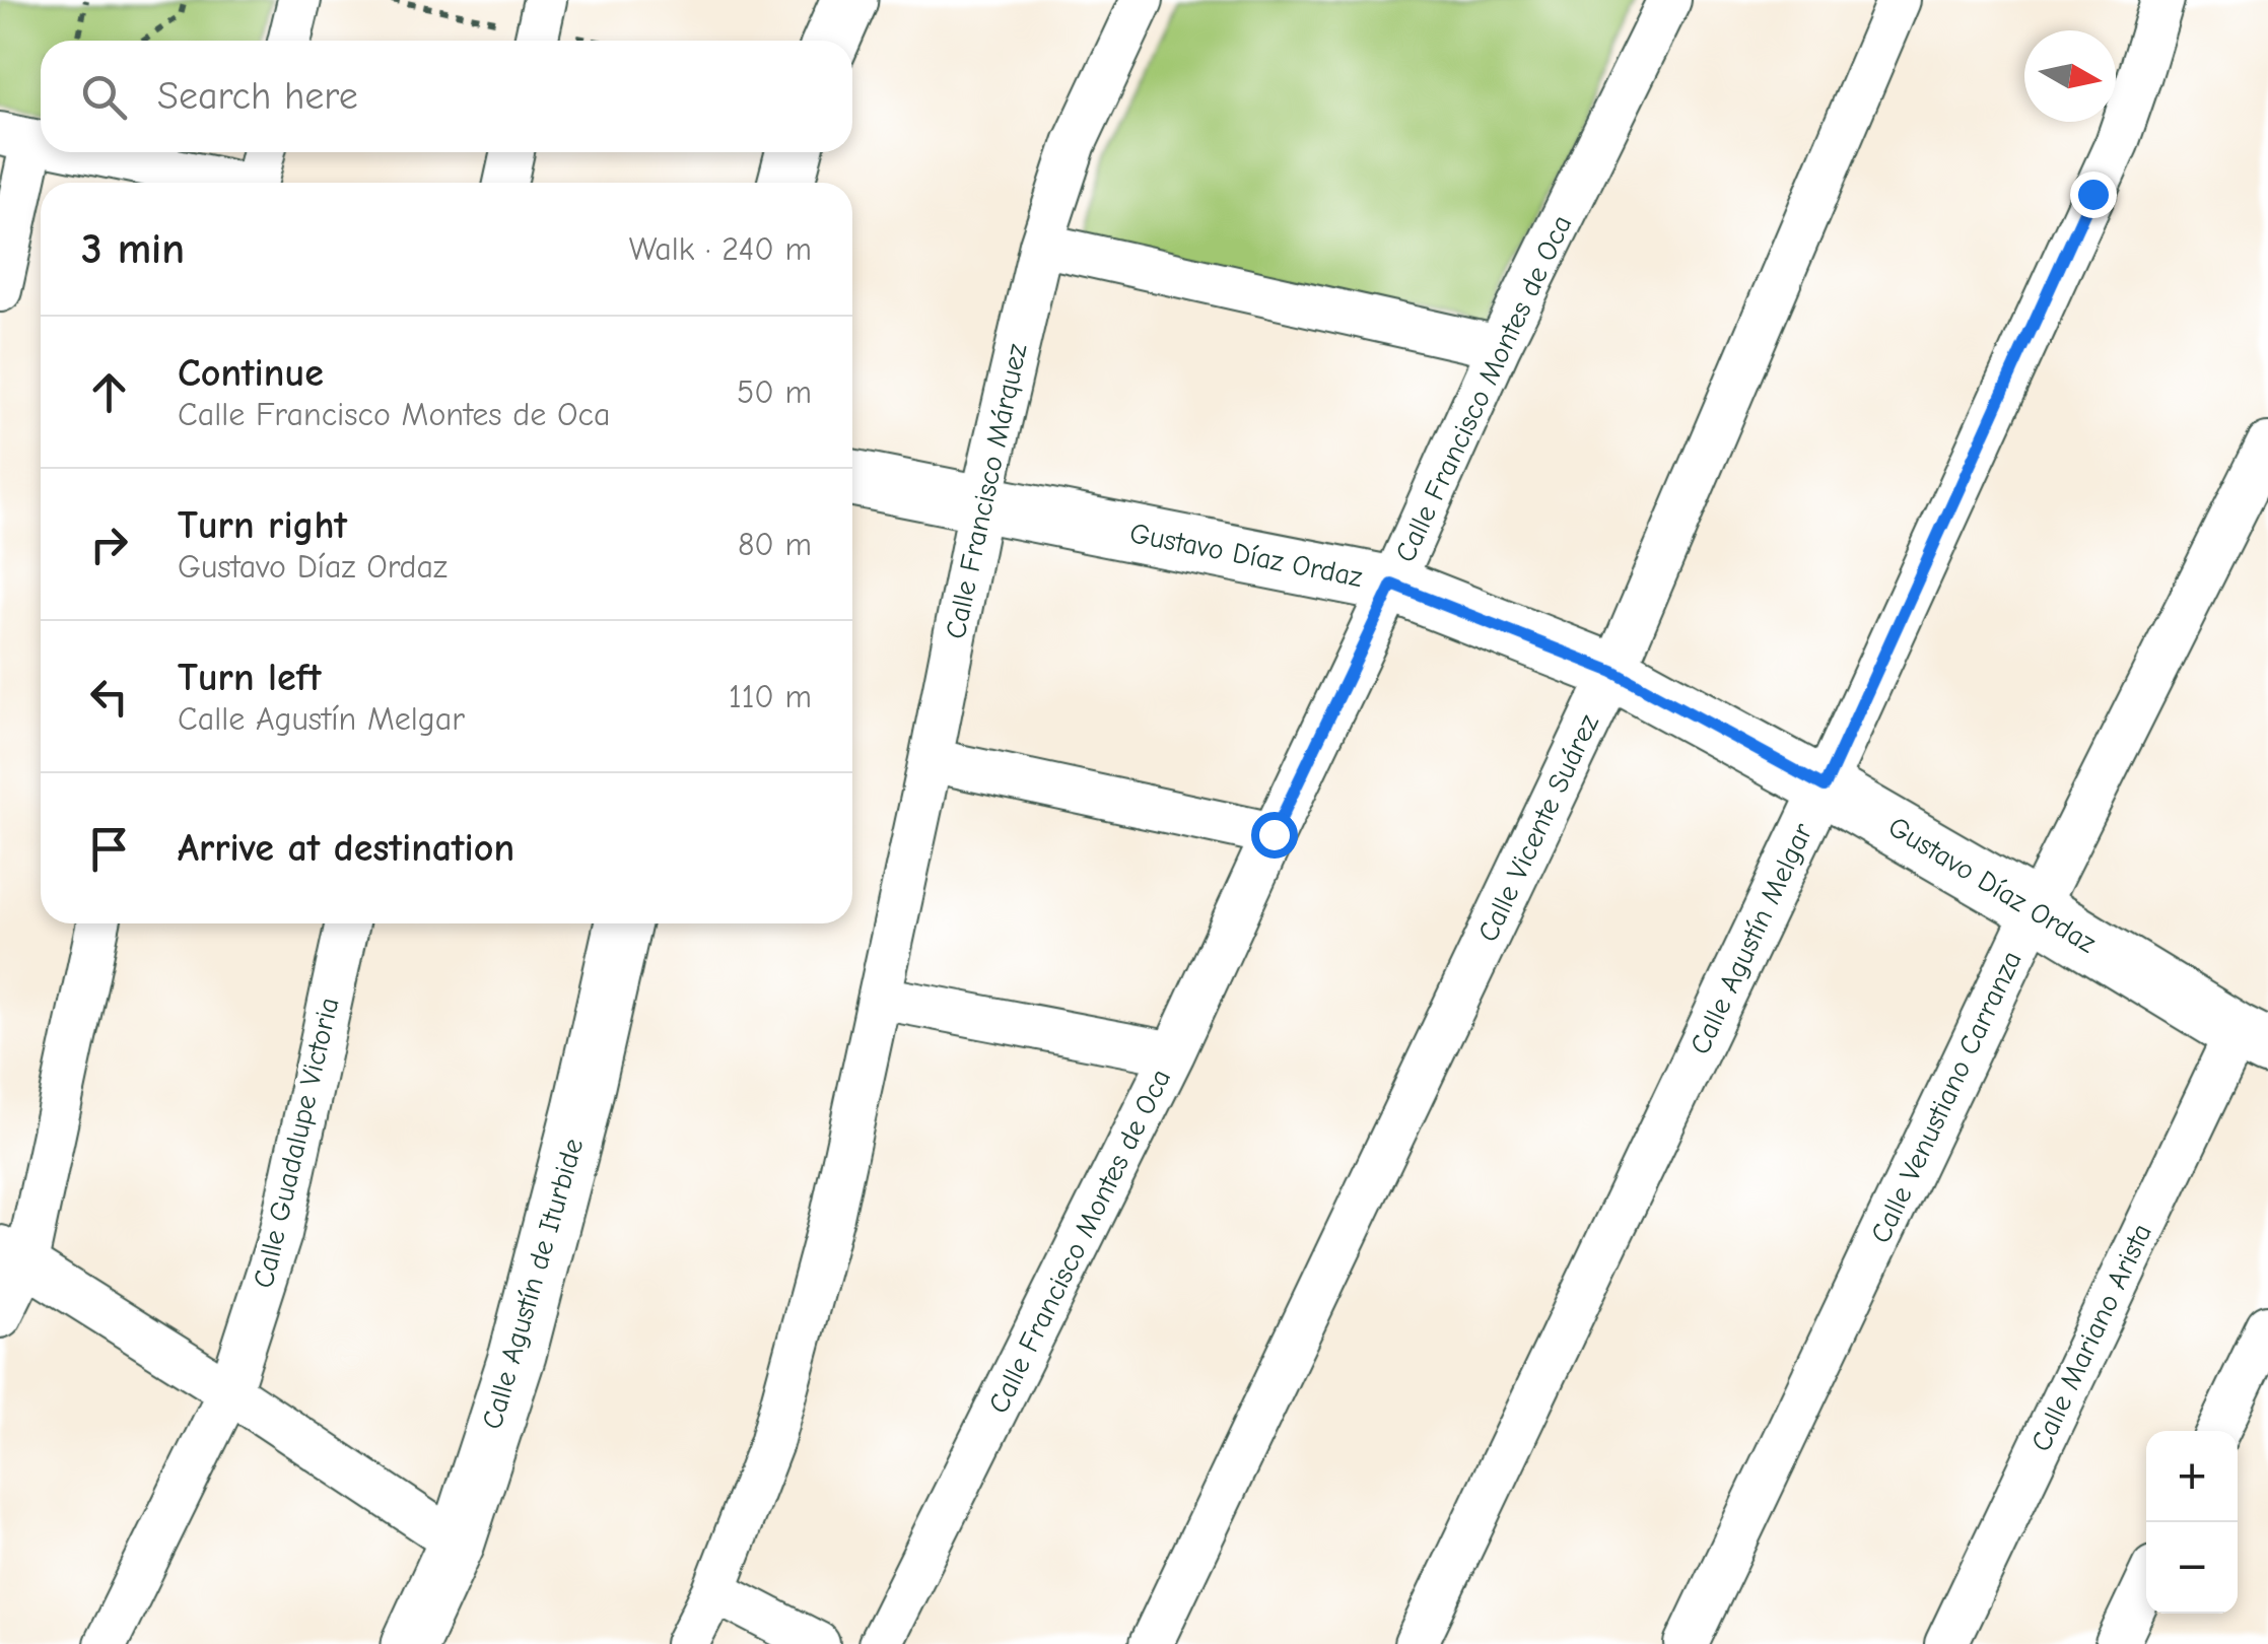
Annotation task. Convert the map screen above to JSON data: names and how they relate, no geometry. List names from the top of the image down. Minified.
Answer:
{"streets":{"street":["Calle Francisco Montes de Oca","Calle Francisco Márquez","Gustavo Díaz Ordaz","Calle Vicente Suárez","Calle Agustín Melgar","Calle Venustiano Carranza","Calle Guadalupe Victoria","Calle Agustín de Iturbide","Calle Mariano Arista"]},"crossings":[["Calle Francisco Montes de Oca","Gustavo Díaz Ordaz"],["Calle Francisco Márquez","Gustavo Díaz Ordaz"],["Gustavo Díaz Ordaz","Calle Vicente Suárez"],["Gustavo Díaz Ordaz","Calle Agustín Melgar"],["Gustavo Díaz Ordaz","Calle Venustiano Carranza"],["Gustavo Díaz Ordaz","Calle Mariano Arista"]],"north":"right","page":{"search":"Search here","heading":["3 min","Walk · 240 m"],"list":[["Continue","Calle Francisco Montes de Oca","50 m"],["Turn right","Gustavo Díaz Ordaz","80 m"],["Turn left","Calle Agustín Melgar","110 m"],"Arrive at destination"],"map_buttons":["+","−"]}}
